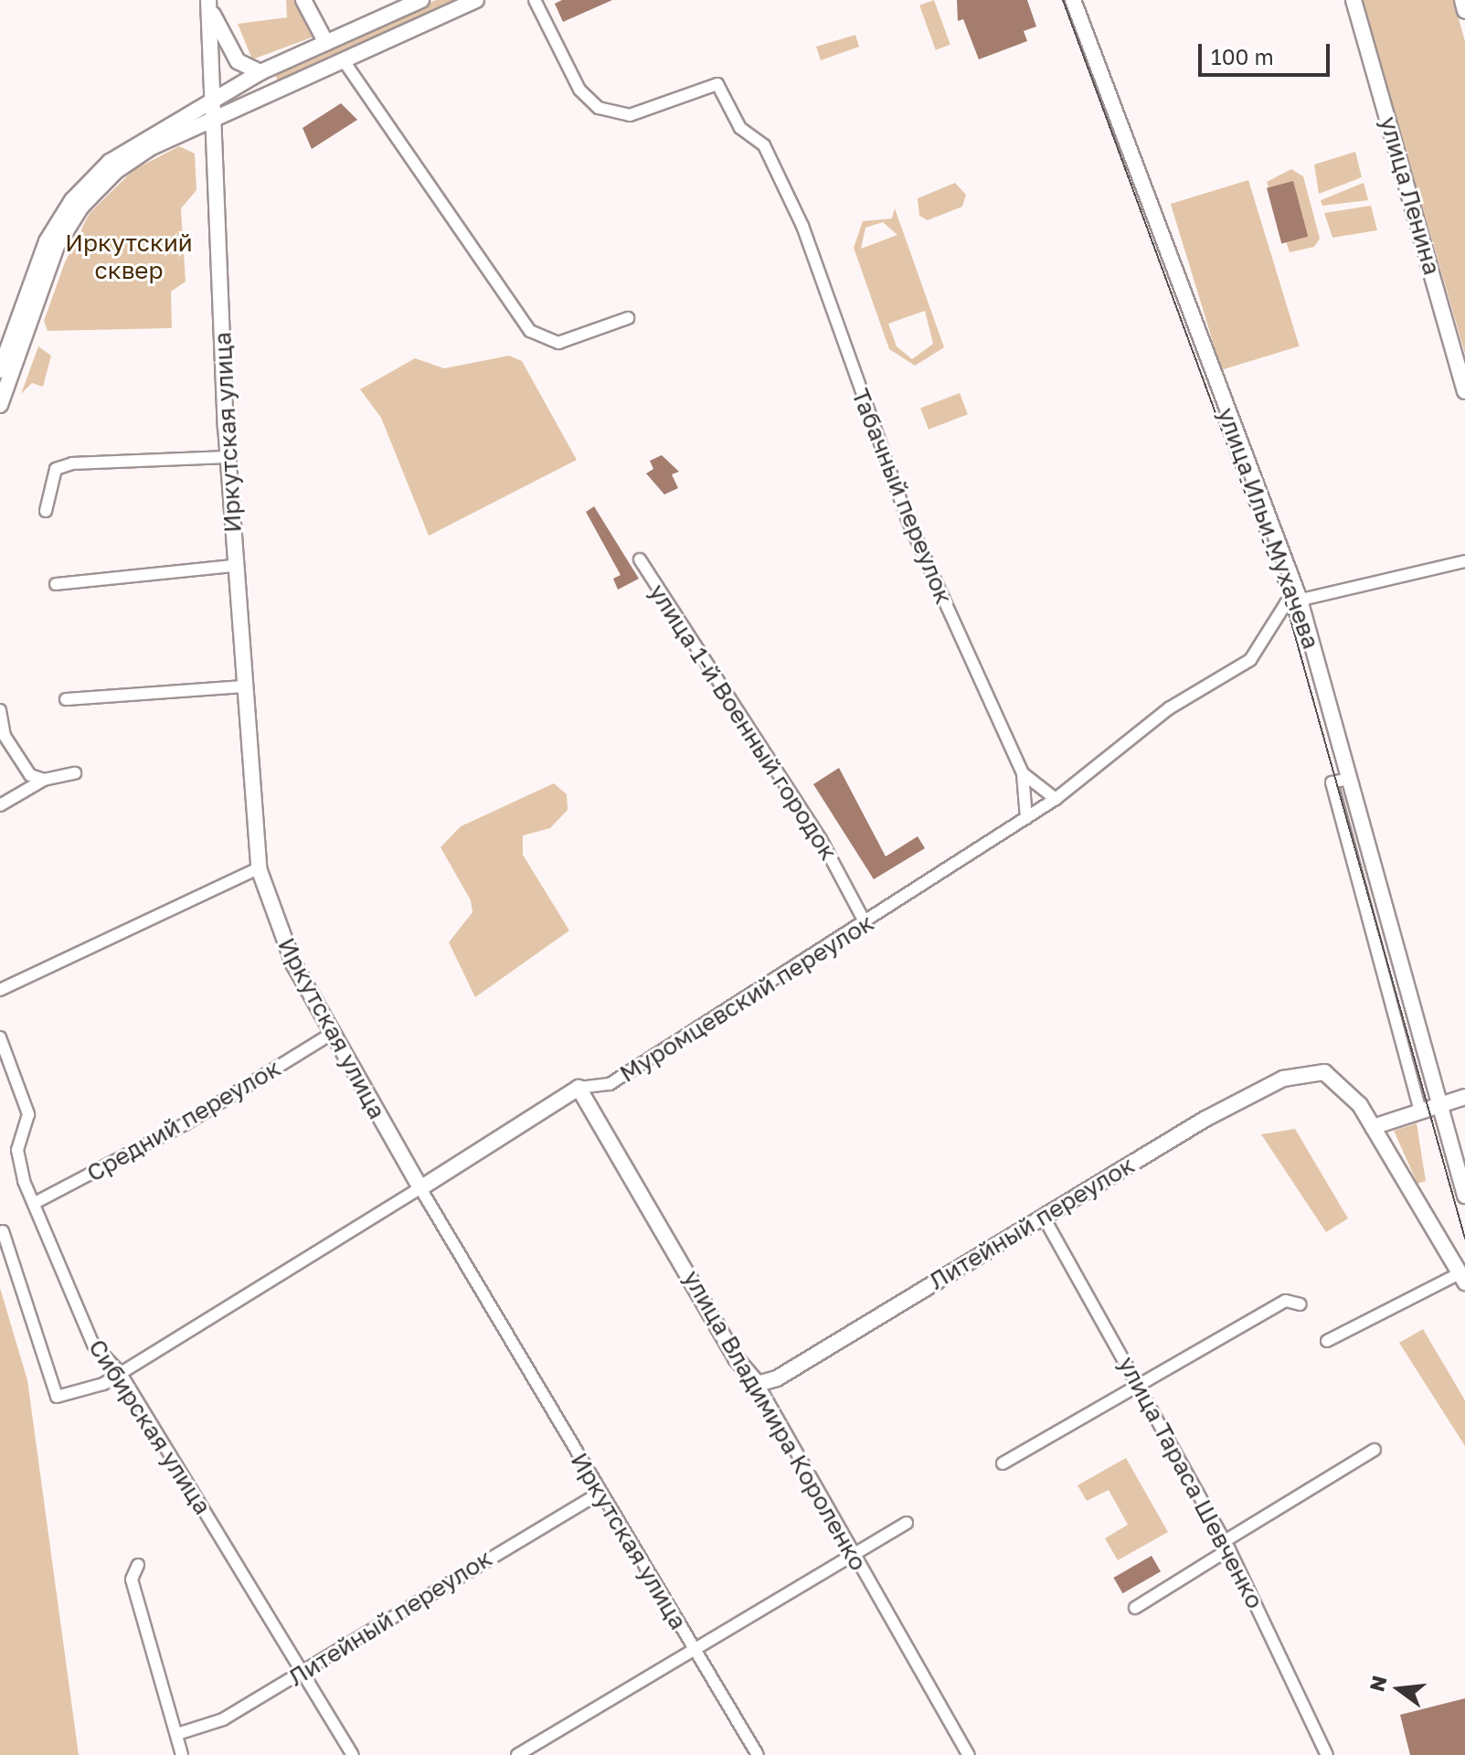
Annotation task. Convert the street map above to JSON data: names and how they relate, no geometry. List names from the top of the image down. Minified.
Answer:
{"streets":{"main road":["улица Ленина","Иркутская улица","улица Ильи Мухачева","Муромцевский переулок","Литейный переулок","улица Владимира Короленко"],"street":["Табачный переулок","улица 1-й Военный городок","Средний переулок","Сибирская улица","улица Тараса Шевченко"]},"crossings":[["Иркутская улица","Муромцевский переулок"],["Иркутская улица","Средний переулок"],["Иркутская улица","Литейный переулок"],["Табачный переулок","Муромцевский переулок"],["улица Ильи Мухачева","Муромцевский переулок"],["улица 1-й Военный городок","Муромцевский переулок"],["Муромцевский переулок","улица Владимира Короленко"],["Муромцевский переулок","Сибирская улица"],["Средний переулок","Сибирская улица"],["Литейный переулок","улица Владимира Короленко"],["Литейный переулок","Сибирская улица"],["Литейный переулок","улица Тараса Шевченко"]],"parks":["Иркутский сквер"],"scale_bar":"100 m","north":"left"}
